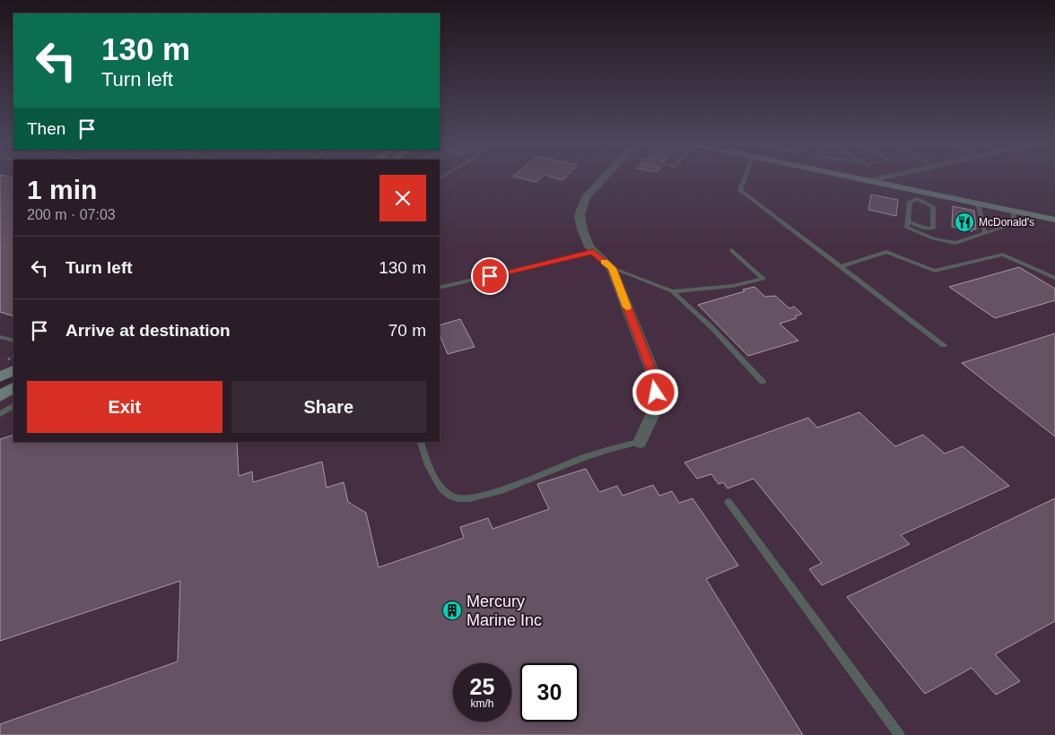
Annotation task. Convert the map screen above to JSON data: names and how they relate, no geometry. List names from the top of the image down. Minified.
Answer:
{"places":{"restaurant":["McDonald's"],"building":["Mercury Marine Inc"]},"page":{"turn":["130 m","Turn left"],"then":"Then","heading":["1 min","200 m · 07:03"],"list":[{"name":"Turn left","value":"130 m"},{"name":"Arrive at destination","value":"70 m"}],"buttons":["Exit","Share"],"speed":"25 km/h","limit":"30"}}
